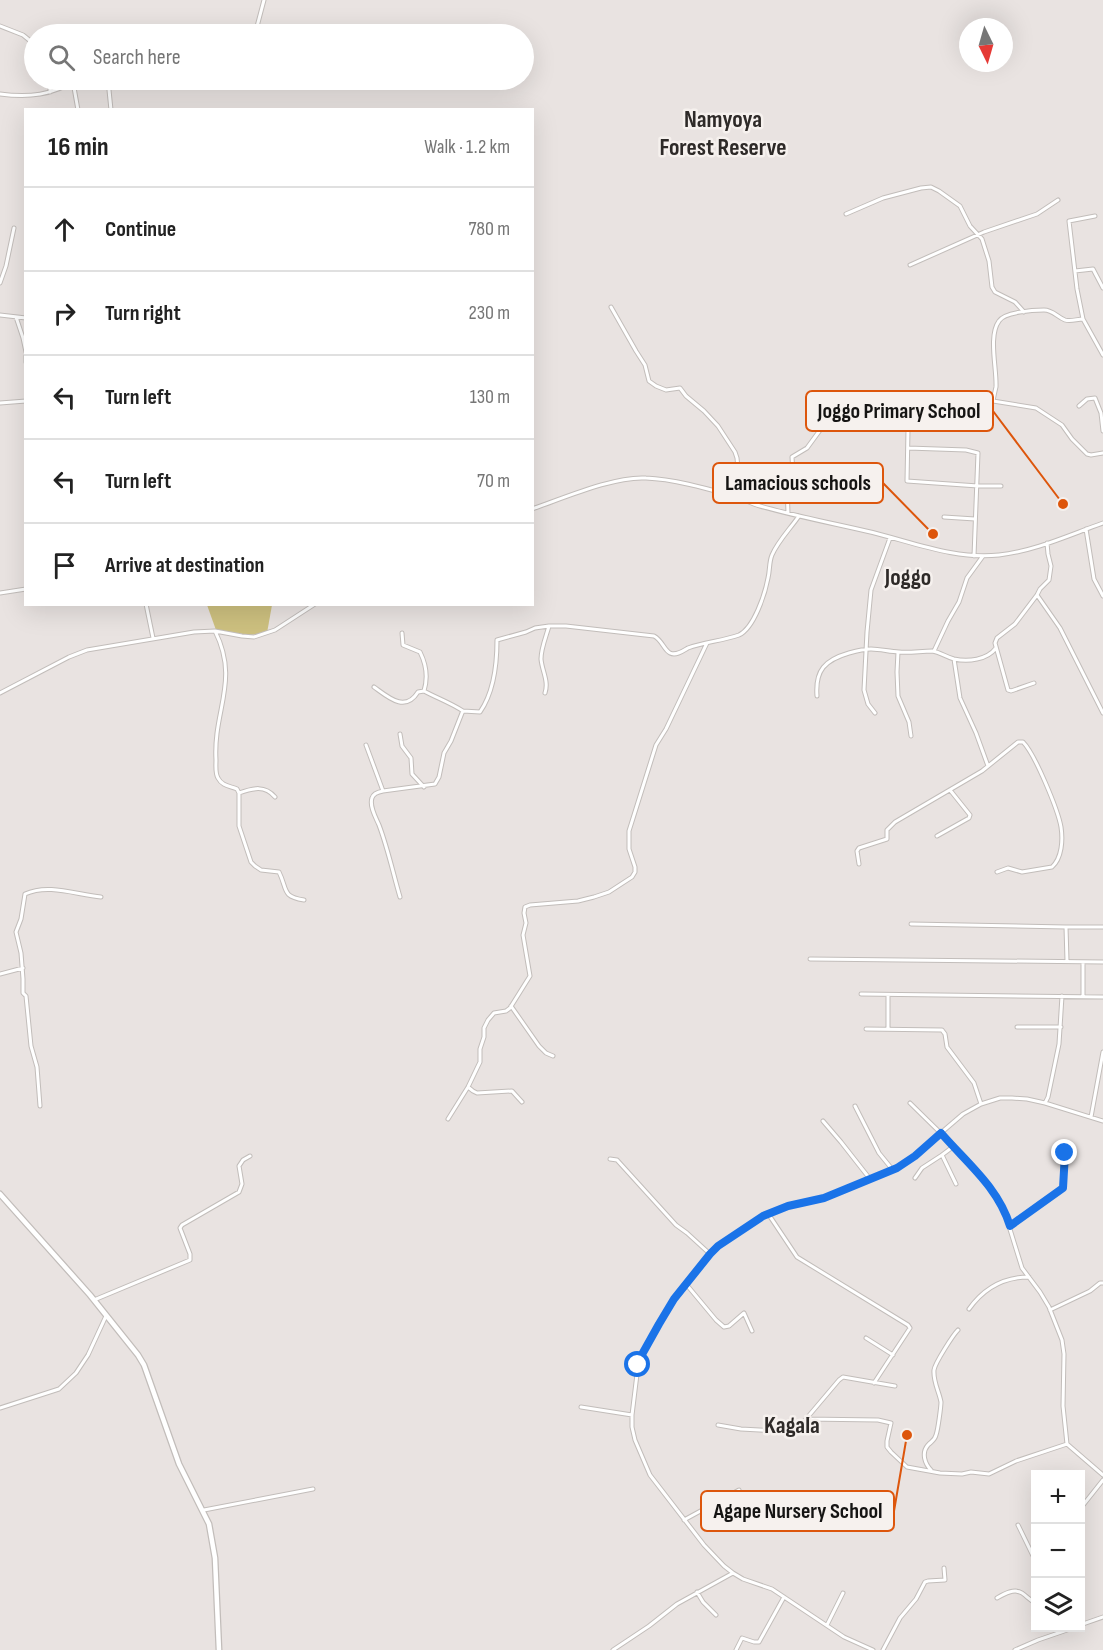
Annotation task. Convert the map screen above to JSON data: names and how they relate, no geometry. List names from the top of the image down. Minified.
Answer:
{"districts":["Namyoya Forest Reserve","Joggo","Kagala"],"places":["Joggo Primary School","Lamacious schools","Agape Nursery School"],"north":"bottom","page":{"search":"Search here","heading":["16 min","Walk · 1.2 km"],"list":[["Continue","780 m"],["Turn right","230 m"],["Turn left","130 m"],["Turn left","70 m"],"Arrive at destination"],"map_buttons":["+","−"]}}
